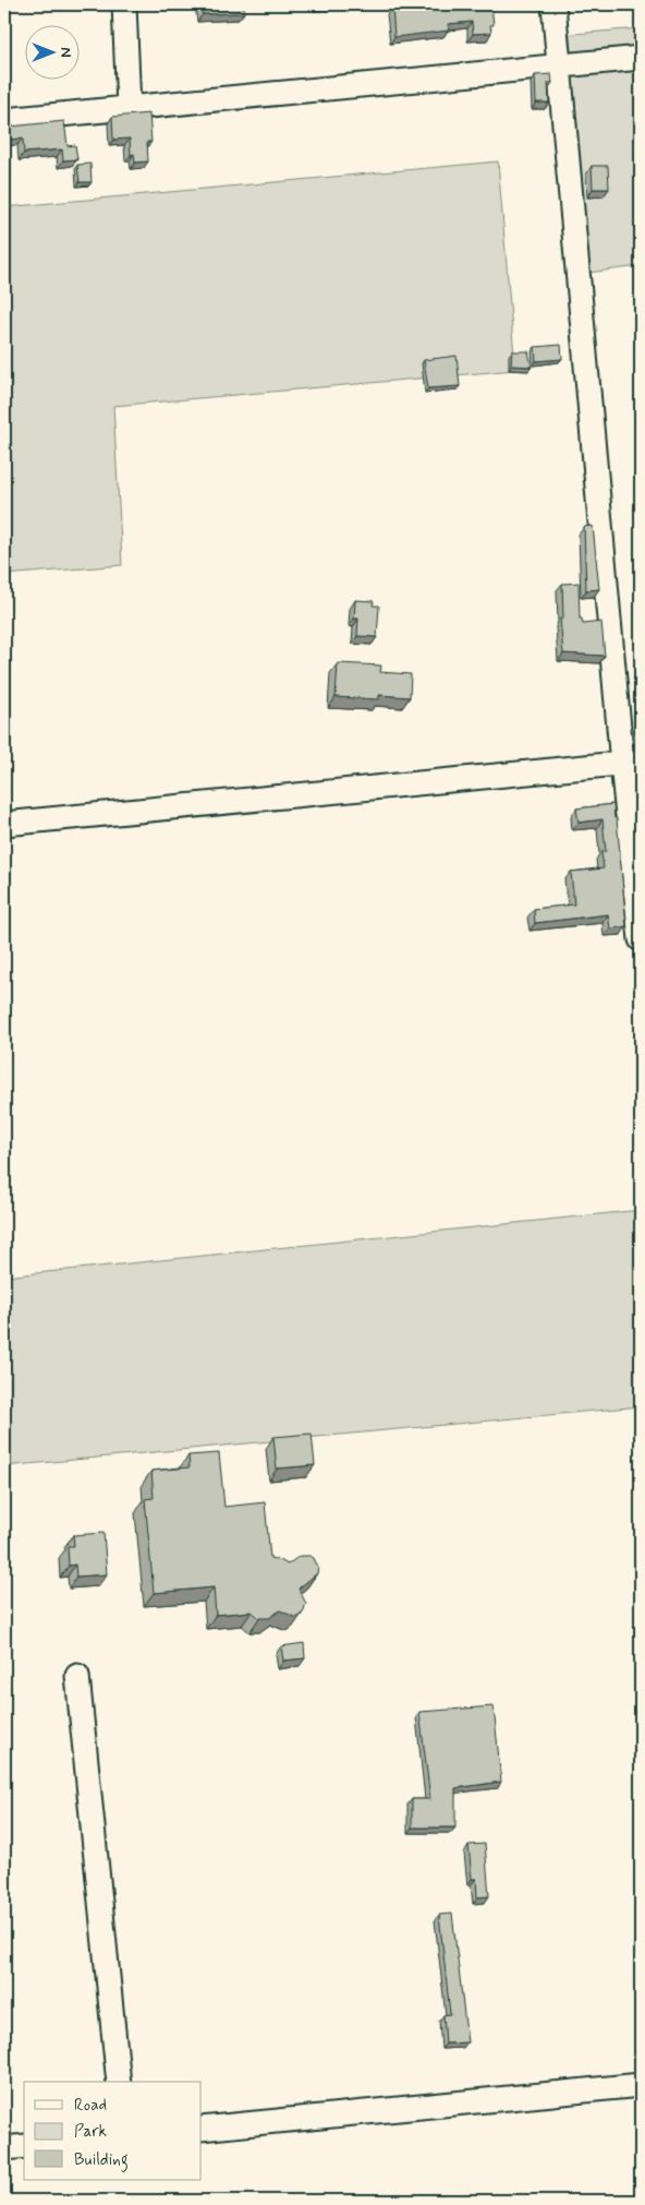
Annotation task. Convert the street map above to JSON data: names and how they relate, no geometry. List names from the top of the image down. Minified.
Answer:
{"legend":["Road","Park","Building"],"north":"right"}
